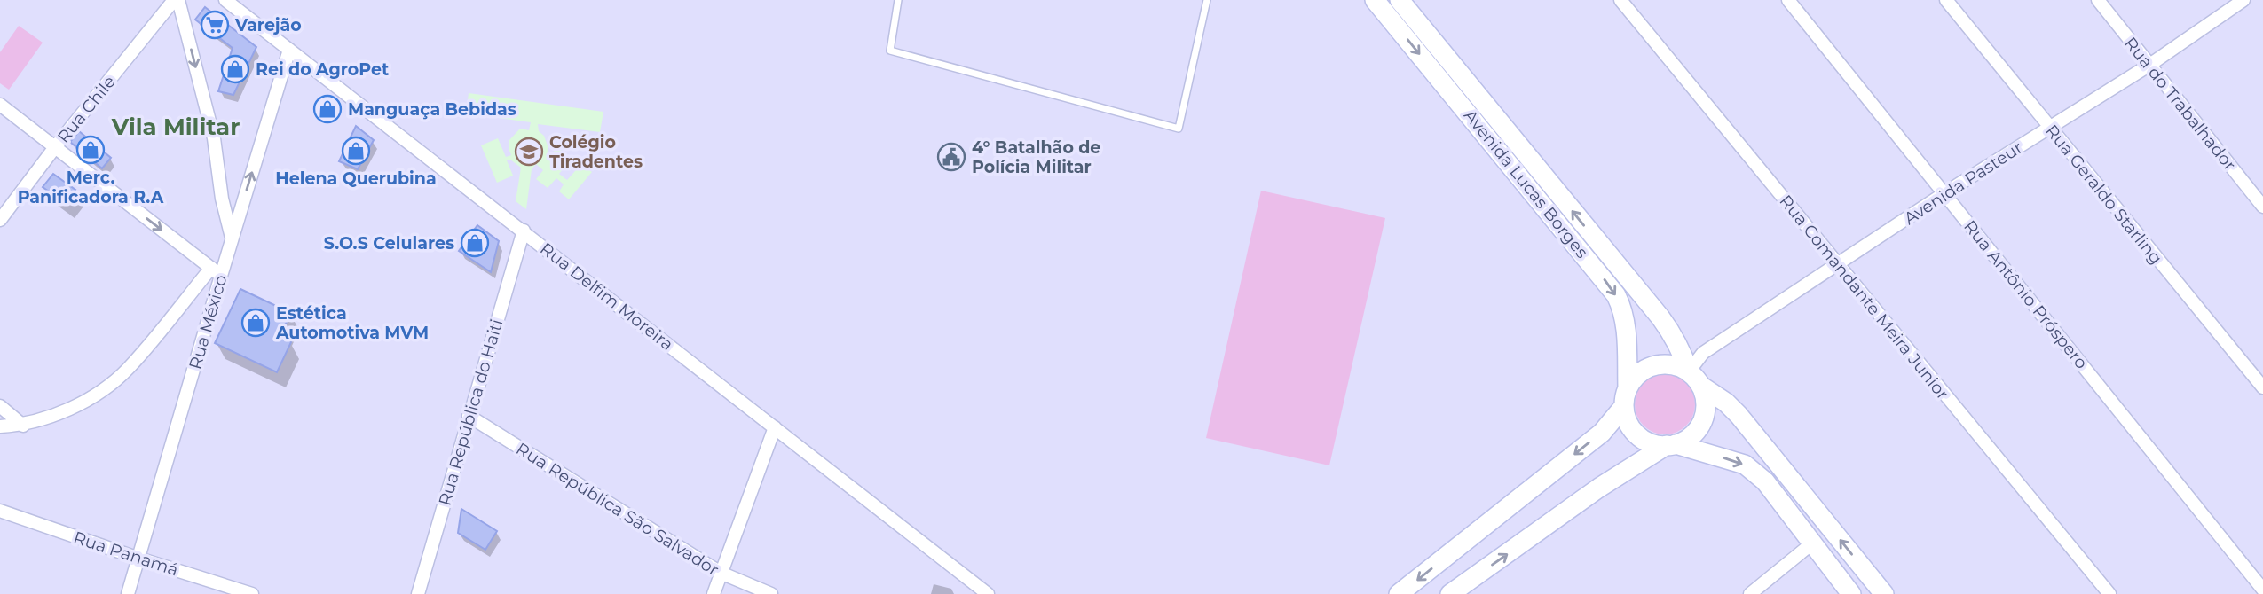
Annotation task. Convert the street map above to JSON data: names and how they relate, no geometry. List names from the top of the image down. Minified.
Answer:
{"streets":{"street":["Rua do Trabalhador","Rua Chile","Avenida Pasteur","Avenida Lucas Borges","Rua Geraldo Starling","Rua Antônio Próspero","Rua Delfim Moreira","Rua Comandante Meira Junior","Rua México","Rua República do Haiti","Rua República São Salvador","Rua Panamá"]},"crossings":[["Rua do Trabalhador","Avenida Pasteur"],["Avenida Pasteur","Avenida Lucas Borges"],["Avenida Pasteur","Rua Geraldo Starling"],["Avenida Pasteur","Rua Antônio Próspero"],["Avenida Pasteur","Rua Comandante Meira Junior"],["Rua Delfim Moreira","Rua México"],["Rua Delfim Moreira","Rua República do Haiti"],["Rua México","Rua Panamá"],["Rua República do Haiti","Rua República São Salvador"]],"districts":["Vila Militar"],"places":{"supermarket":["Varejão"],"shop":["Rei do AgroPet","Manguaça Bebidas","Merc. Panificadora R.A","Helena Querubina","S.O.S Celulares","Estética Automotiva MVM"],"school or university":["Colégio Tiradentes"],"public building":["4° Batalhão de Polícia Militar"]}}
